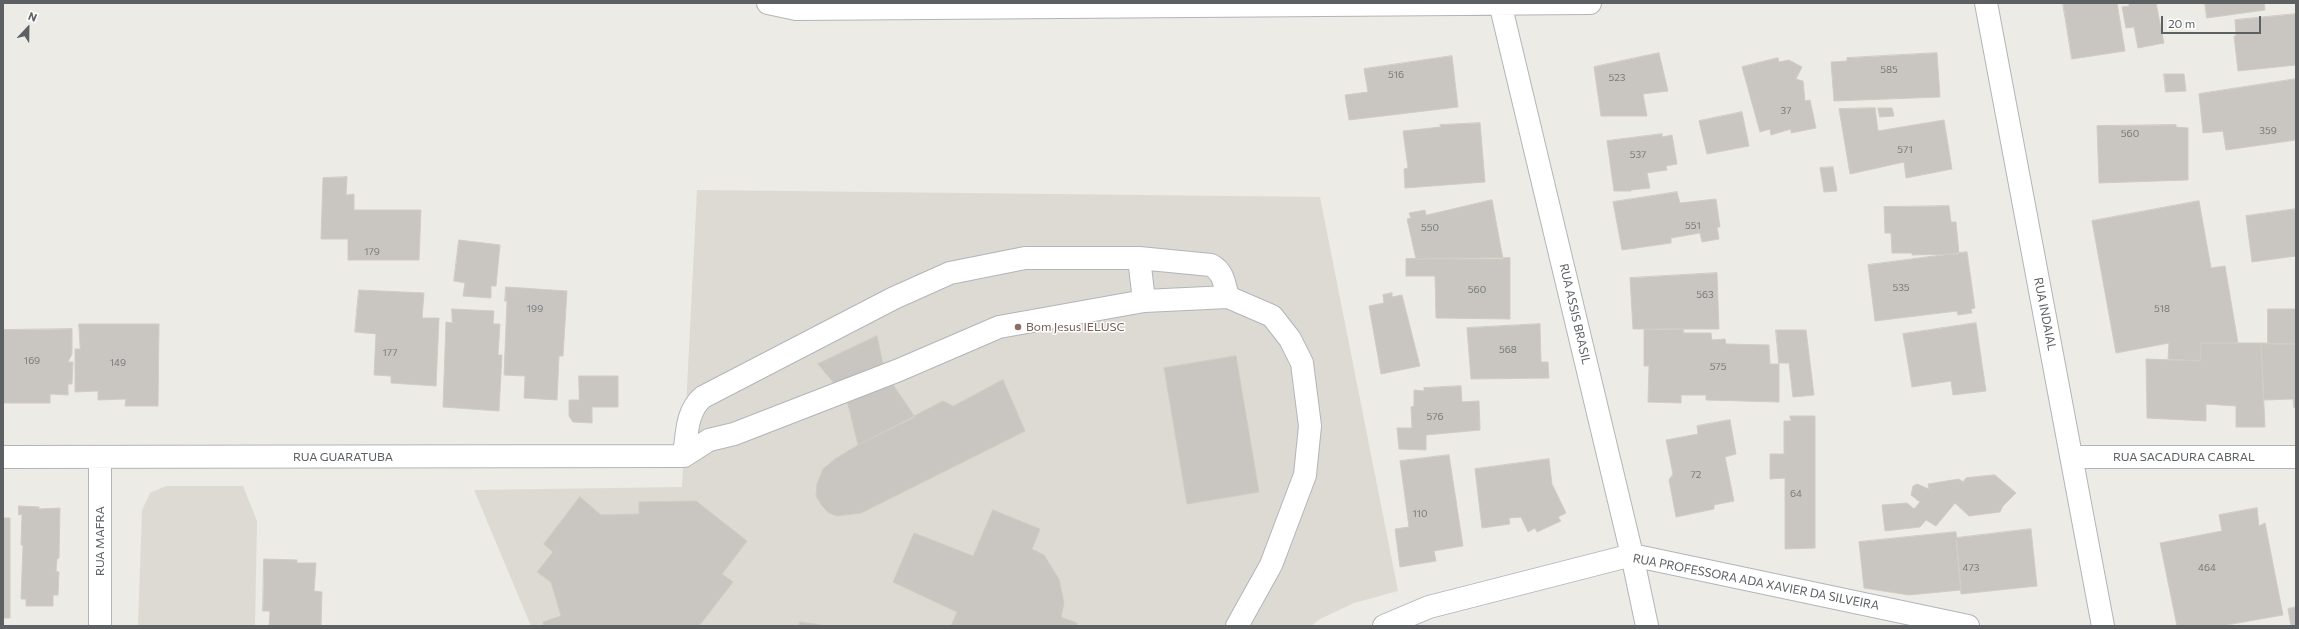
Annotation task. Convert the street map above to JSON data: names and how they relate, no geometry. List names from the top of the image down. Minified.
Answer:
{"streets":{"street":["RUA ASSIS BRASIL","RUA INDAIAL","RUA GUARATUBA","RUA SACADURA CABRAL","RUA MAFRA","RUA PROFESSORA ADA XAVIER DA SILVEIRA"]},"crossings":[["RUA ASSIS BRASIL","RUA PROFESSORA ADA XAVIER DA SILVEIRA"],["RUA INDAIAL","RUA SACADURA CABRAL"],["RUA GUARATUBA","RUA MAFRA"]],"places":["Bom Jesus IELUSC"],"house_numbers":["585","516","523","37","359","560","571","537","551","550","179","535","560","563","199","518","568","177","169","149","575","576","72","64","110","473","464"],"scale_bar":"20 m","north":"top"}
